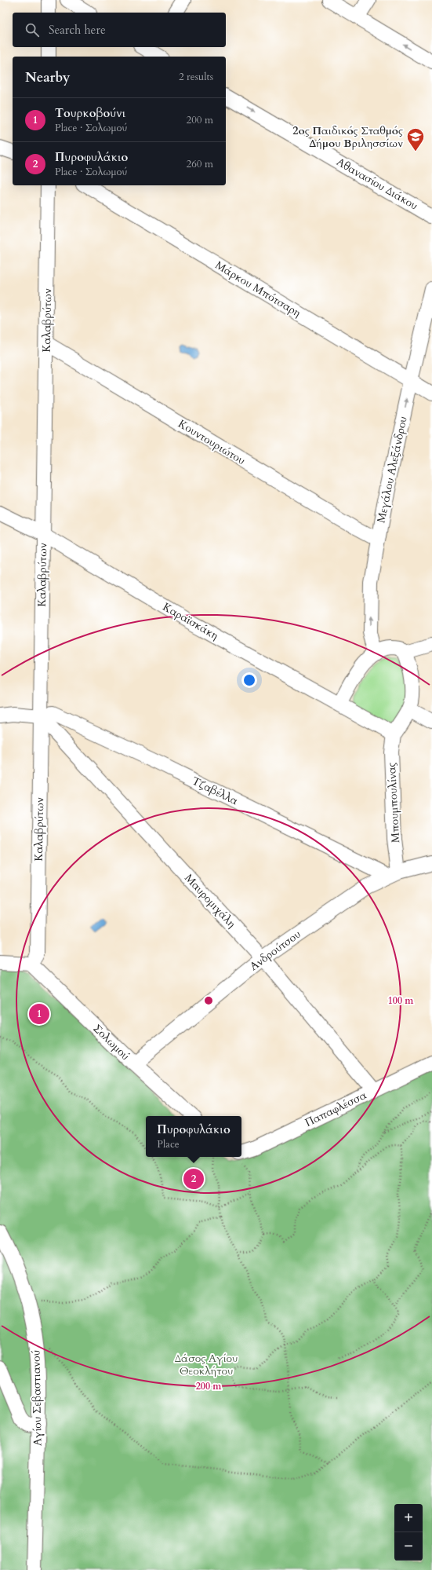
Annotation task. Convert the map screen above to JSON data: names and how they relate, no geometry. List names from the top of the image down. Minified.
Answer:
{"streets":{"street":["Αθανασίου Διάκου","Μάρκου Μπότσαρη","Καλαβρύτων","Κουντουριώτου","Μεγάλου Αλεξάνδρου","Καραϊσκάκη","Τζαβέλλα","Μπουμπουλίνας","Μαυρομιχάλη","Ανδρούτσου","Σολωμού","Παπαφλέσσα","Αγίου Σεβαστιανού"]},"crossings":[["Μάρκου Μπότσαρη","Μεγάλου Αλεξάνδρου"],["Καλαβρύτων","Κουντουριώτου"],["Καλαβρύτων","Καραϊσκάκη"],["Καλαβρύτων","Τζαβέλλα"],["Καλαβρύτων","Μαυρομιχάλη"],["Καλαβρύτων","Σολωμού"],["Κουντουριώτου","Μεγάλου Αλεξάνδρου"],["Καραϊσκάκη","Μπουμπουλίνας"],["Τζαβέλλα","Μπουμπουλίνας"],["Τζαβέλλα","Μαυρομιχάλη"],["Τζαβέλλα","Ανδρούτσου"],["Μπουμπουλίνας","Ανδρούτσου"],["Μαυρομιχάλη","Ανδρούτσου"],["Μαυρομιχάλη","Παπαφλέσσα"],["Ανδρούτσου","Σολωμού"]],"one_way":["Αθανασίου Διάκου","Μεγάλου Αλεξάνδρου"],"parks":["Δάσος Αγίου Θεοκλήτου"],"places":{"school or university":["2ος Παιδικός Σταθμός Δήμου Βριλησσίων"]},"page":{"search":"Search here","heading":["Nearby","2 results"],"list":[{"mark":"1","name":"Τουρκοβούνι","note":"Place · Σολωμού","value":"200 m"},{"mark":"2","name":"Πυροφυλάκιο","note":"Place · Σολωμού","value":"260 m"}],"pins":["1","2"],"popup":["Πυροφυλάκιο","Place"],"map_buttons":["+","−"]},"rings":["100 m","200 m"]}
